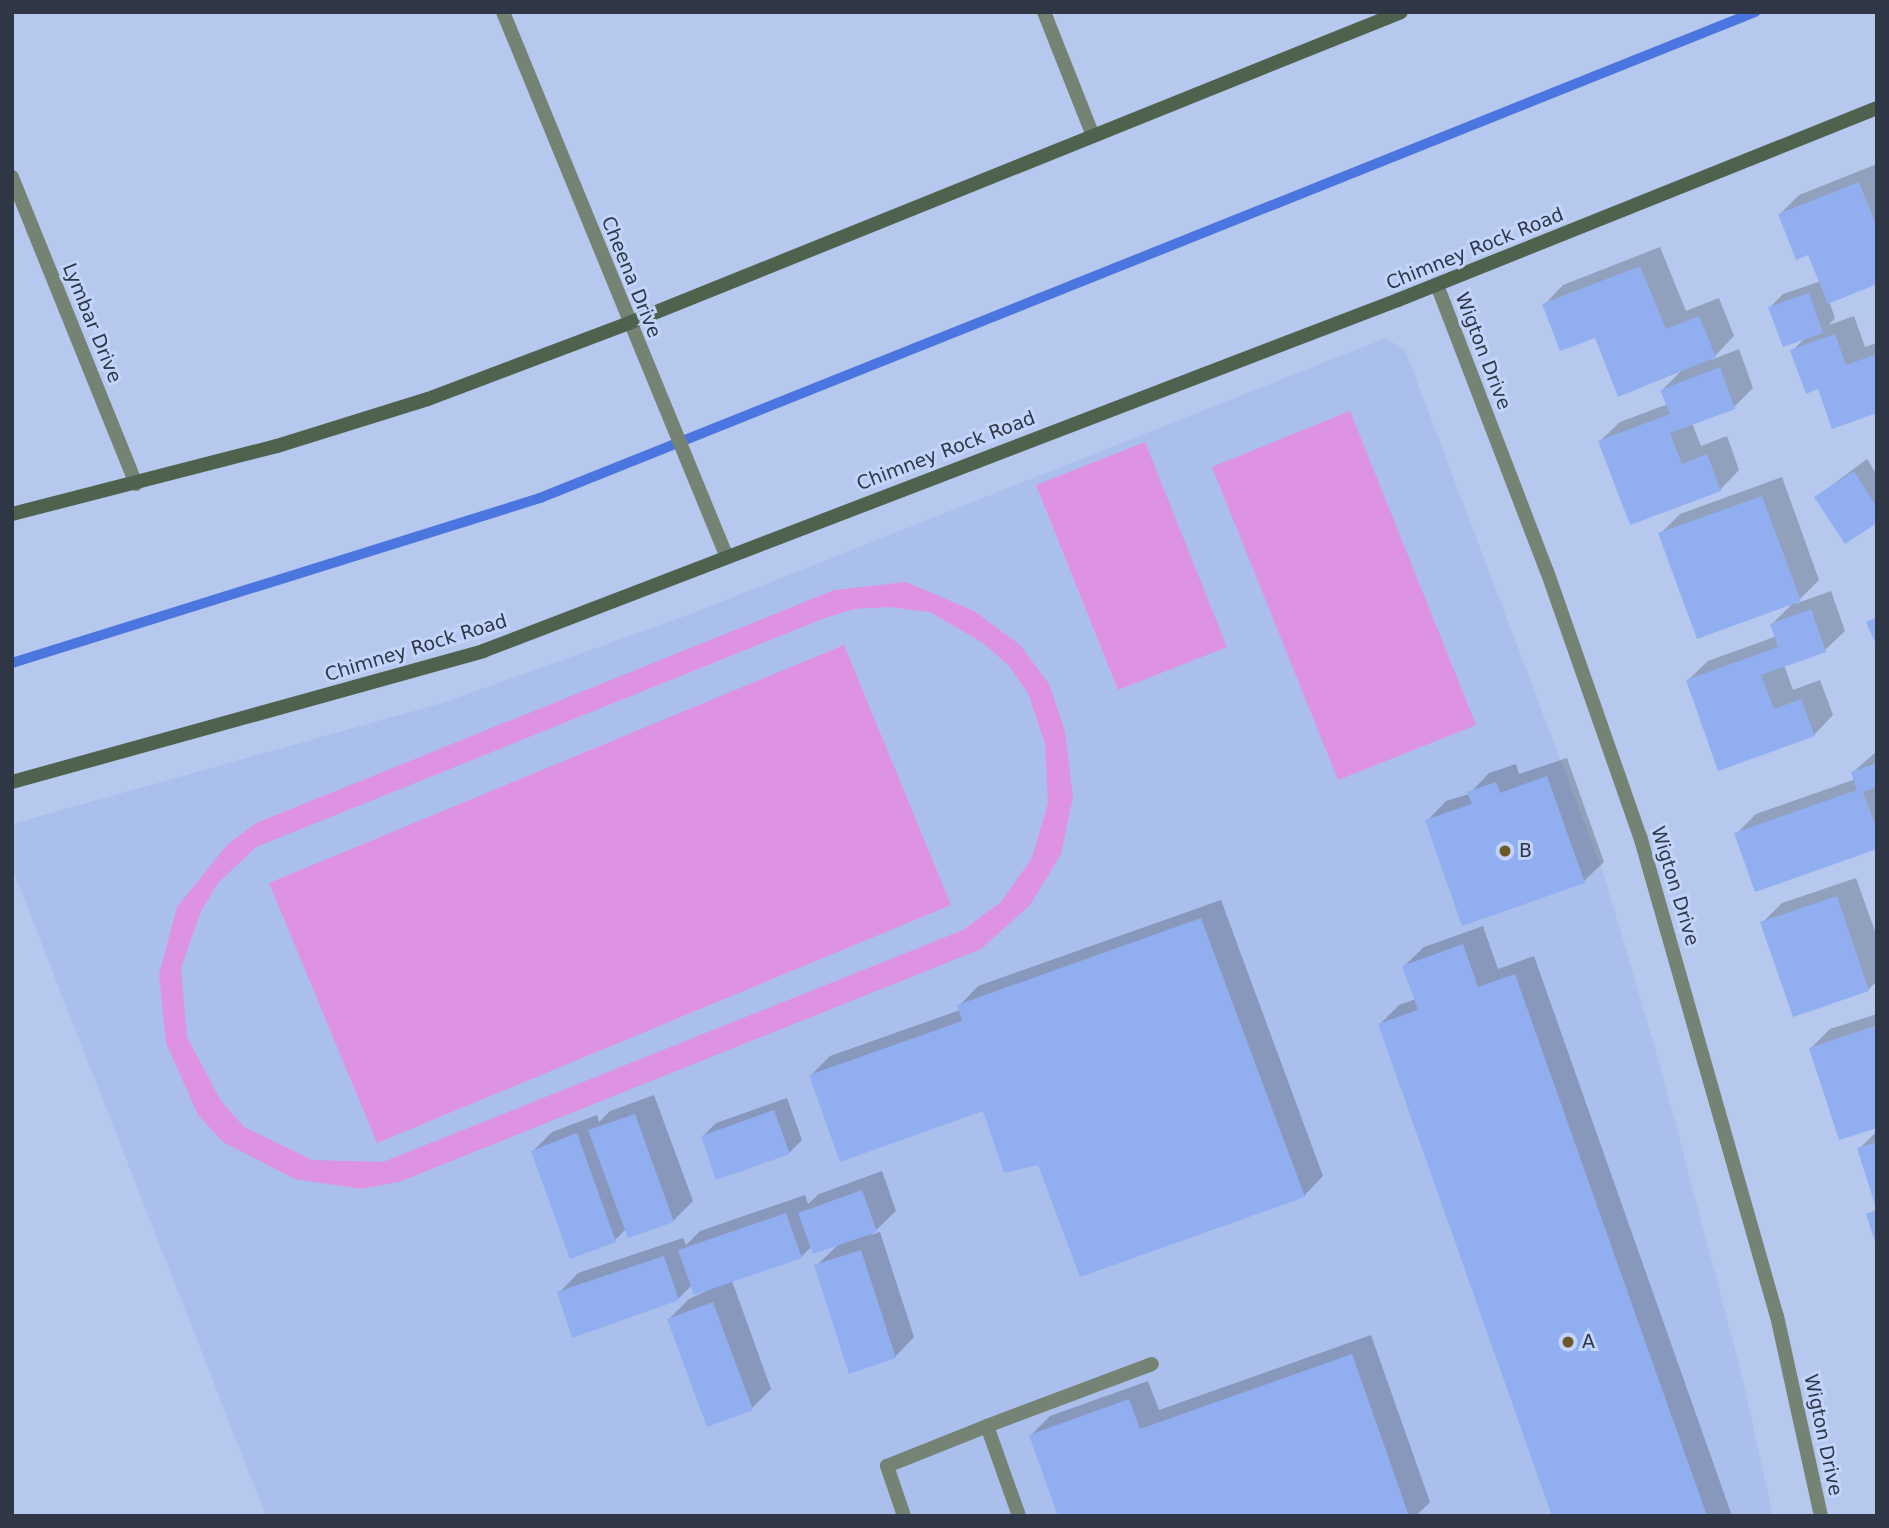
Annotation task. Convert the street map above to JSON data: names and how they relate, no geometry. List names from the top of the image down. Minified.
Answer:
{"streets":{"main road":["Chimney Rock Road"],"street":["Cheena Drive","Lymbar Drive","Wigton Drive"]},"crossings":[["Chimney Rock Road","Cheena Drive"],["Chimney Rock Road","Wigton Drive"]],"places":["B","A"]}
